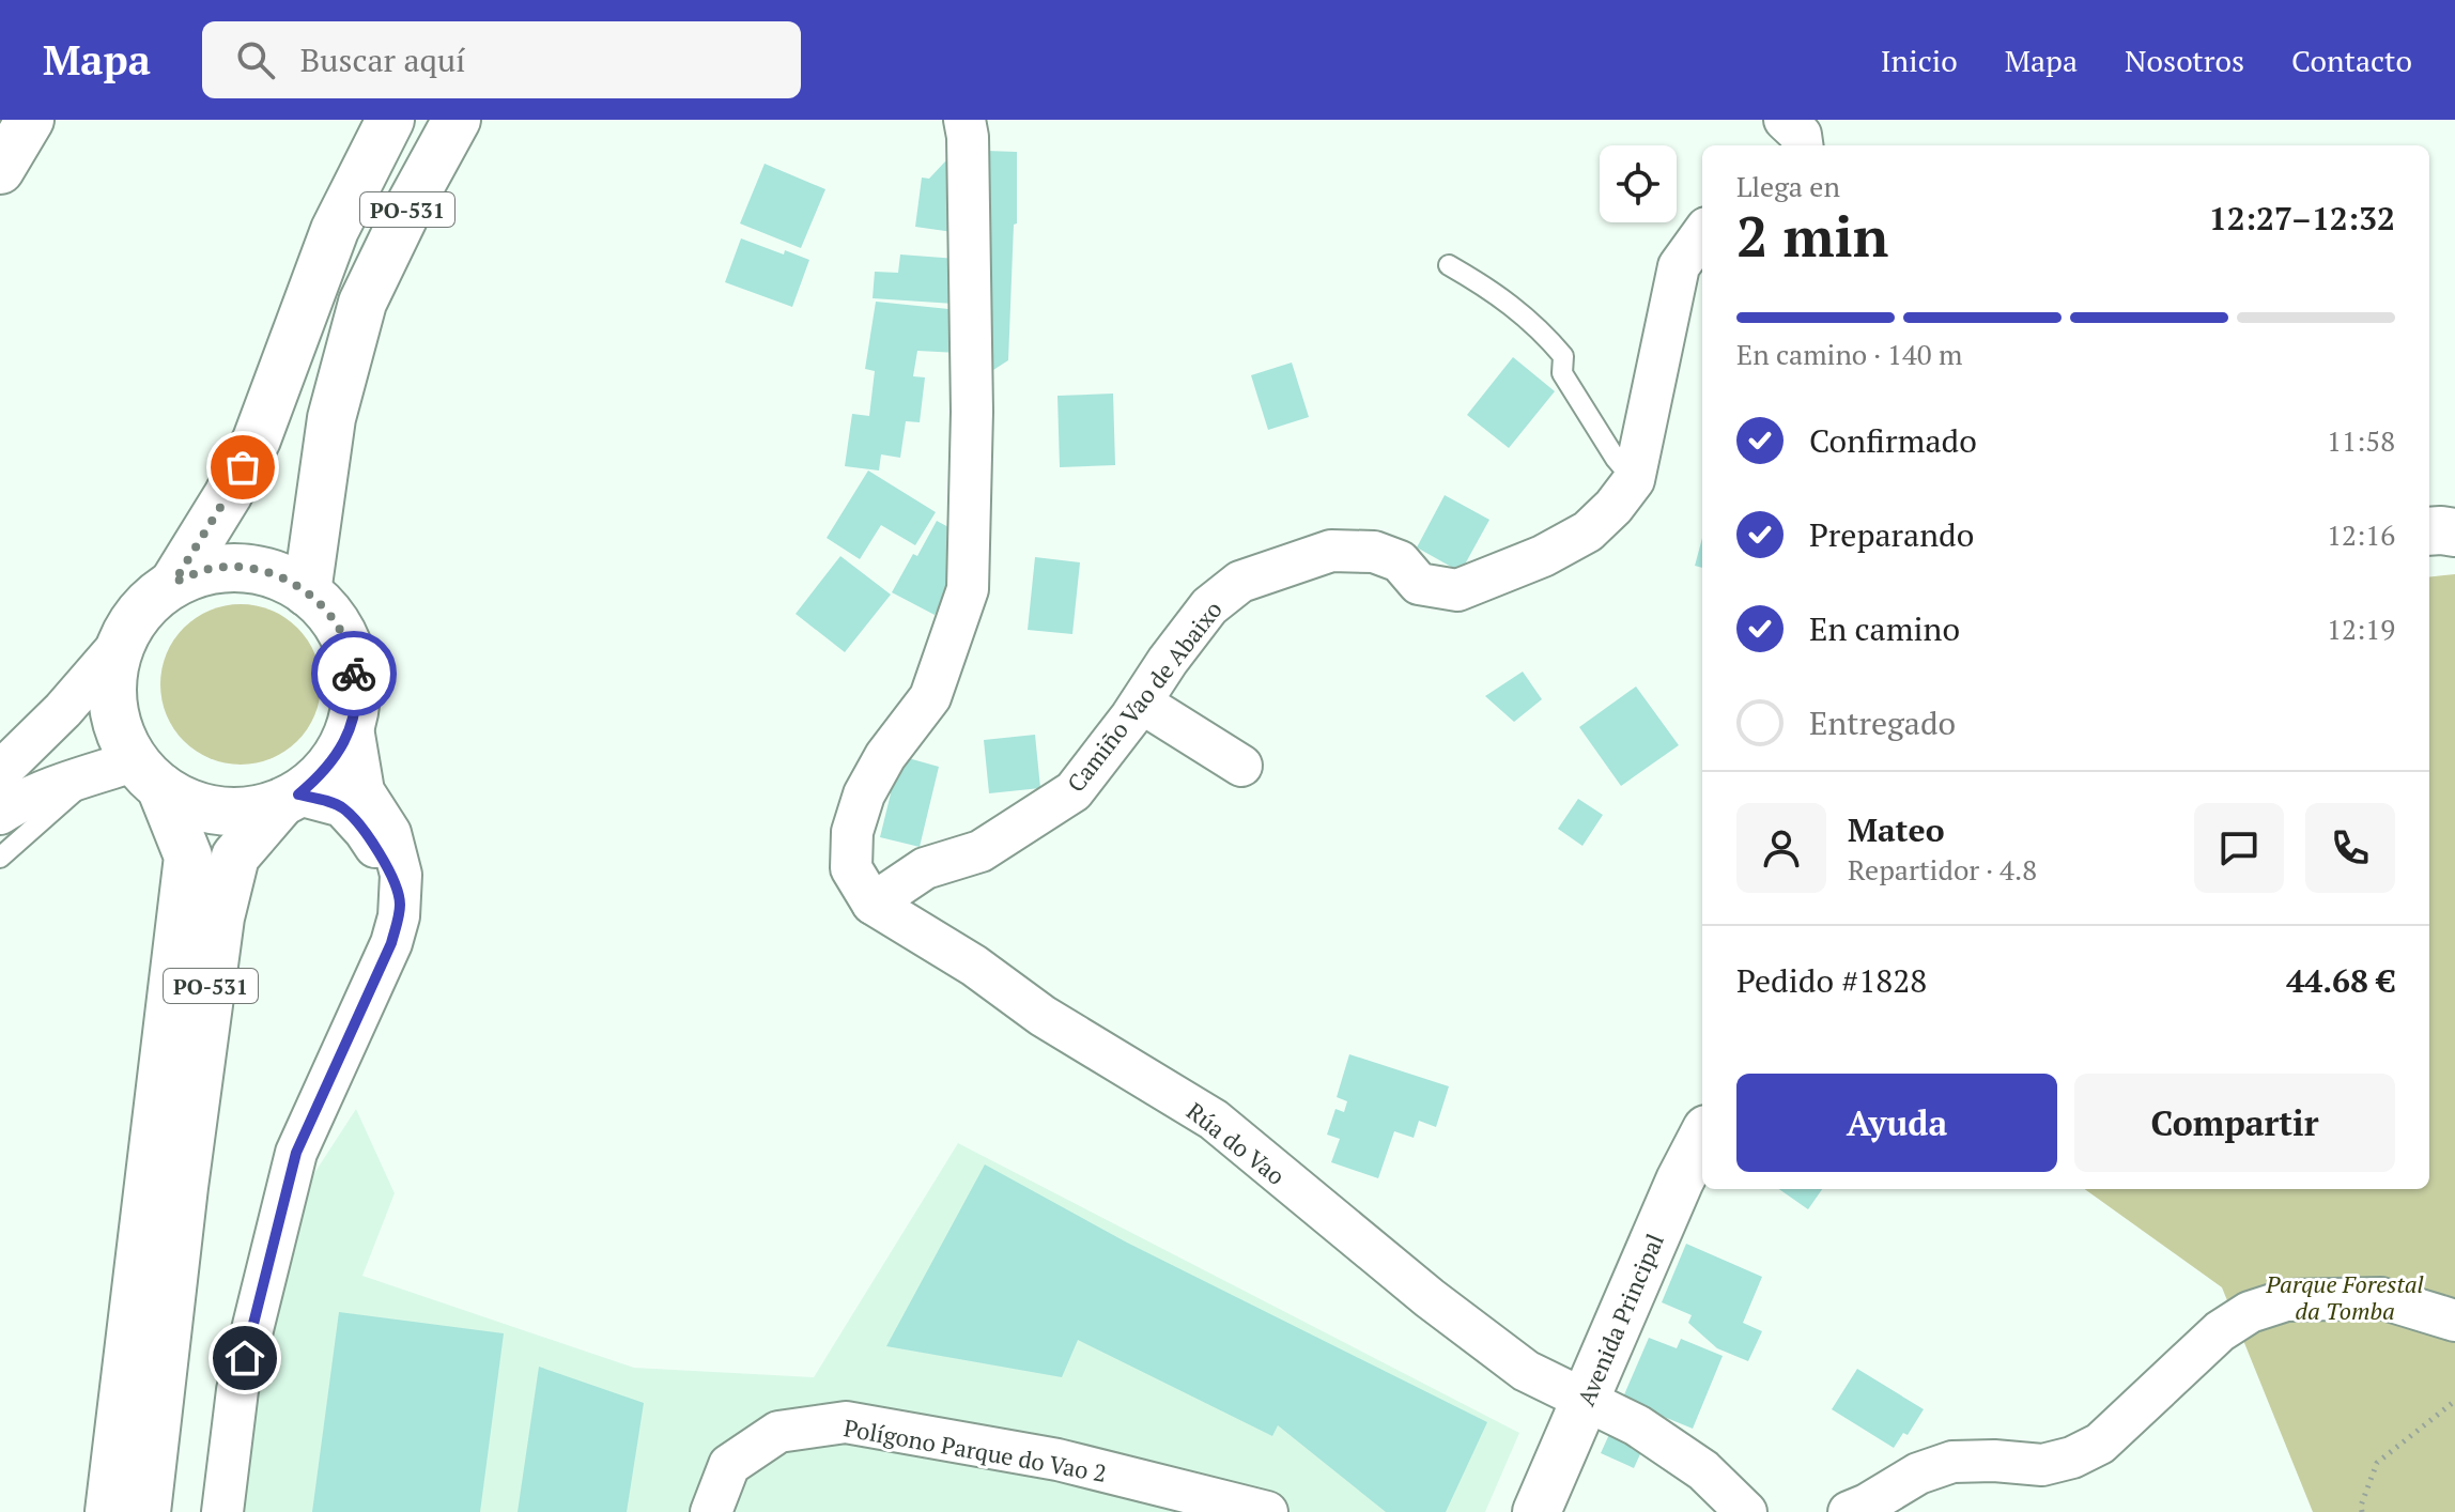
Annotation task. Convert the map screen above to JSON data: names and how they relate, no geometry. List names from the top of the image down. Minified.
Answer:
{"streets":{"main road":["PO-531","Avenida Principal"],"street":["Camiño Vao de Abaixo","Rúa do Vao","Polígono Parque do Vao 2"]},"crossings":[["Camiño Vao de Abaixo","Rúa do Vao"],["Rúa do Vao","Avenida Principal"]],"parks":["Parque Forestal da Tomba"],"page":{"header":"Mapa","search":"Buscar aquí","nav":["Inicio","Mapa","Nosotros","Contacto"],"heading":["2 min","Llega en","12:27–12:32"],"panel":["Mateo","Repartidor · 4.8","Pedido #1828","44.68 €"],"bar":"En camino · 140 m","list":[["Confirmado","11:58"],["Preparando","12:16"],["En camino","12:19"],"Entregado"],"buttons":["Ayuda","Compartir"]}}
